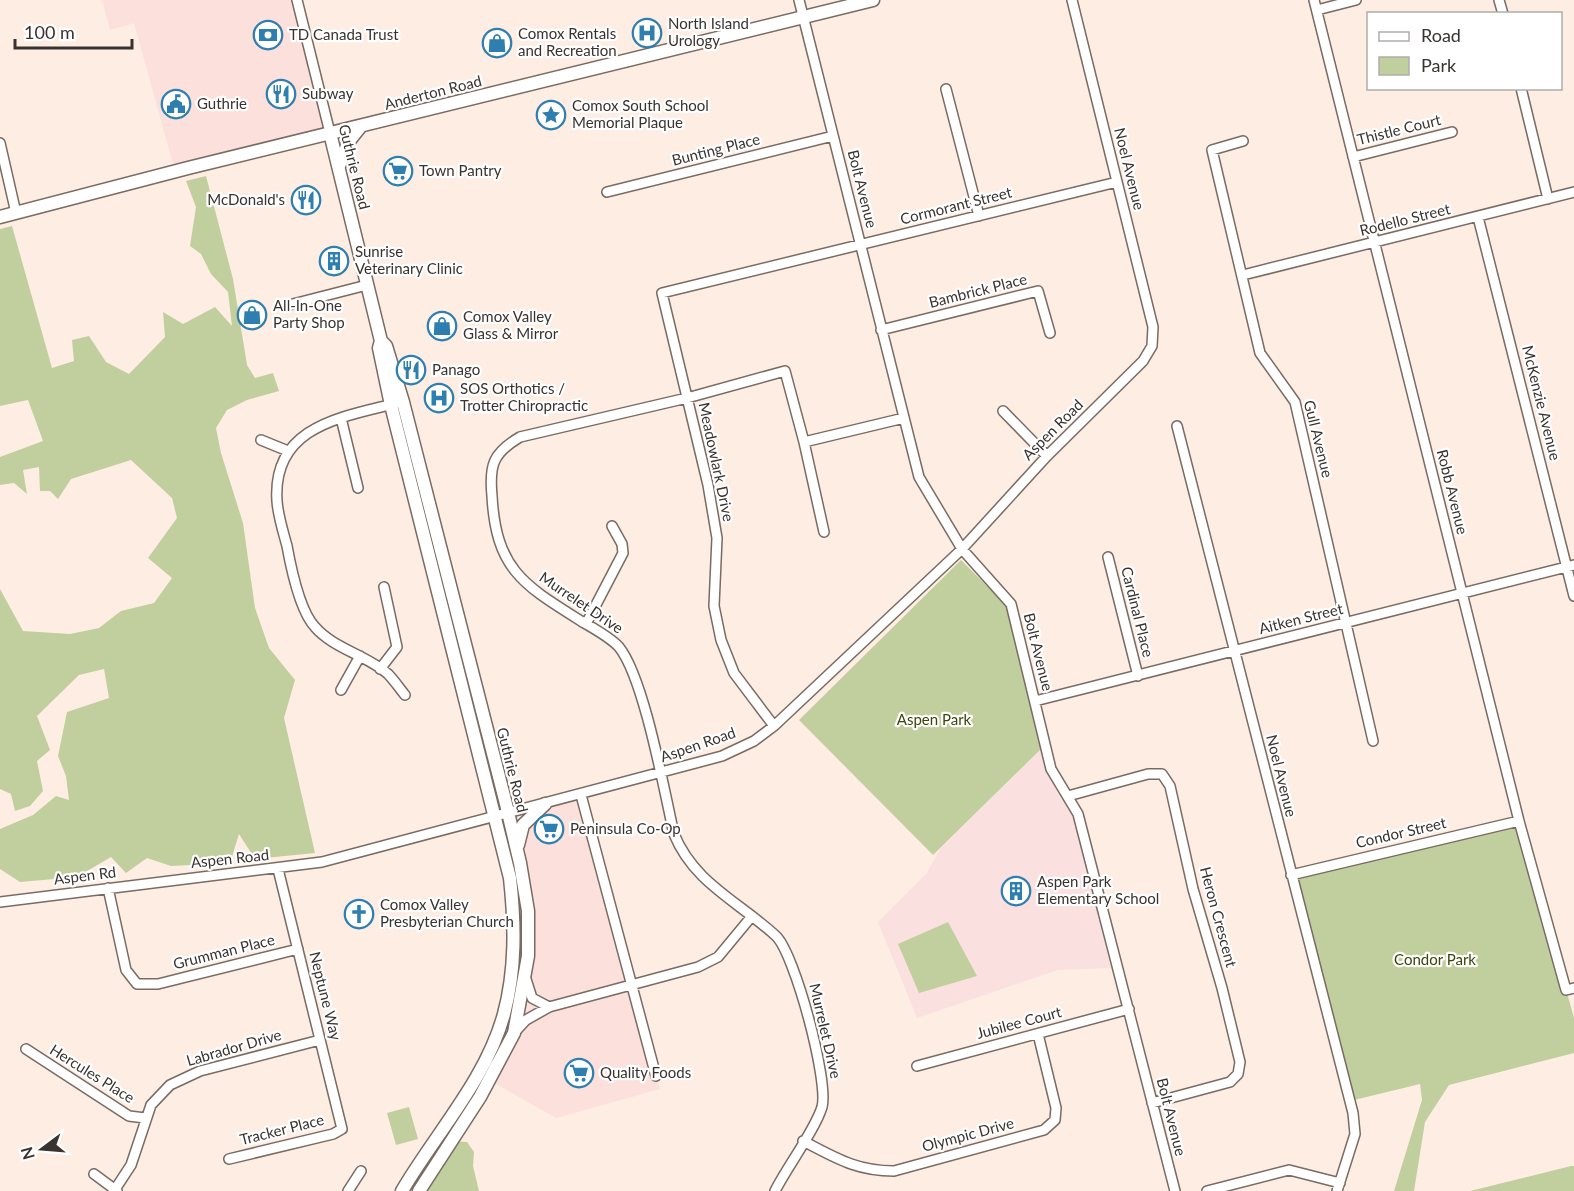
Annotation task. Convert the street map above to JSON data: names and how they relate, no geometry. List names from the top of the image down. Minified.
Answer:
{"streets":{"main road":["Anderton Road","Guthrie Road"],"street":["Thistle Court","Bunting Place","Noel Avenue","Bolt Avenue","Cormorant Street","Rodello Street","Bambrick Place","McKenzie Avenue","Aspen Road","Gull Avenue","Meadowlark Drive","Robb Avenue","Murrelet Drive","Cardinal Place","Aitken Street","Condor Street","Aspen Rd","Heron Crescent","Grumman Place","Neptune Way","Jubilee Court","Labrador Drive","Hercules Place","Tracker Place","Olympic Drive"]},"crossings":[["Anderton Road","Guthrie Road"],["Anderton Road","Bolt Avenue"],["Thistle Court","Robb Avenue"],["Bunting Place","Bolt Avenue"],["Guthrie Road","Aspen Road"],["Noel Avenue","Cormorant Street"],["Noel Avenue","Aspen Road"],["Noel Avenue","Aitken Street"],["Noel Avenue","Condor Street"],["Bolt Avenue","Cormorant Street"],["Bolt Avenue","Bambrick Place"],["Bolt Avenue","Aspen Road"],["Bolt Avenue","Aitken Street"],["Bolt Avenue","Heron Crescent"],["Bolt Avenue","Jubilee Court"],["Cormorant Street","Meadowlark Drive"],["Rodello Street","McKenzie Avenue"],["Rodello Street","Gull Avenue"],["Rodello Street","Robb Avenue"],["McKenzie Avenue","Aitken Street"],["Aspen Road","Meadowlark Drive"],["Aspen Road","Murrelet Drive"],["Aspen Road","Aspen Rd"],["Aspen Road","Neptune Way"],["Gull Avenue","Aitken Street"],["Meadowlark Drive","Murrelet Drive"],["Robb Avenue","Aitken Street"],["Robb Avenue","Condor Street"],["Murrelet Drive","Olympic Drive"],["Cardinal Place","Aitken Street"],["Aspen Rd","Grumman Place"],["Grumman Place","Neptune Way"],["Neptune Way","Labrador Drive"],["Neptune Way","Tracker Place"],["Jubilee Court","Olympic Drive"],["Labrador Drive","Hercules Place"]],"parks":["Aspen Park","Condor Park"],"places":{"hospital":["North Island Urology","SOS Orthotics / Trotter Chiropractic"],"bank":["TD Canada Trust"],"shop":["Comox Rentals and Recreation","All-In-One Party Shop","Comox Valley Glass & Mirror"],"restaurant":["Subway","McDonald's","Panago"],"public building":["Guthrie"],"place":["Comox South School Memorial Plaque"],"supermarket":["Town Pantry","Peninsula Co-Op","Quality Foods"],"building":["Sunrise Veterinary Clinic","Aspen Park Elementary School"],"church":["Comox Valley Presbyterian Church"]},"legend":["Road","Park"],"scale_bar":"100 m","north":"left"}
